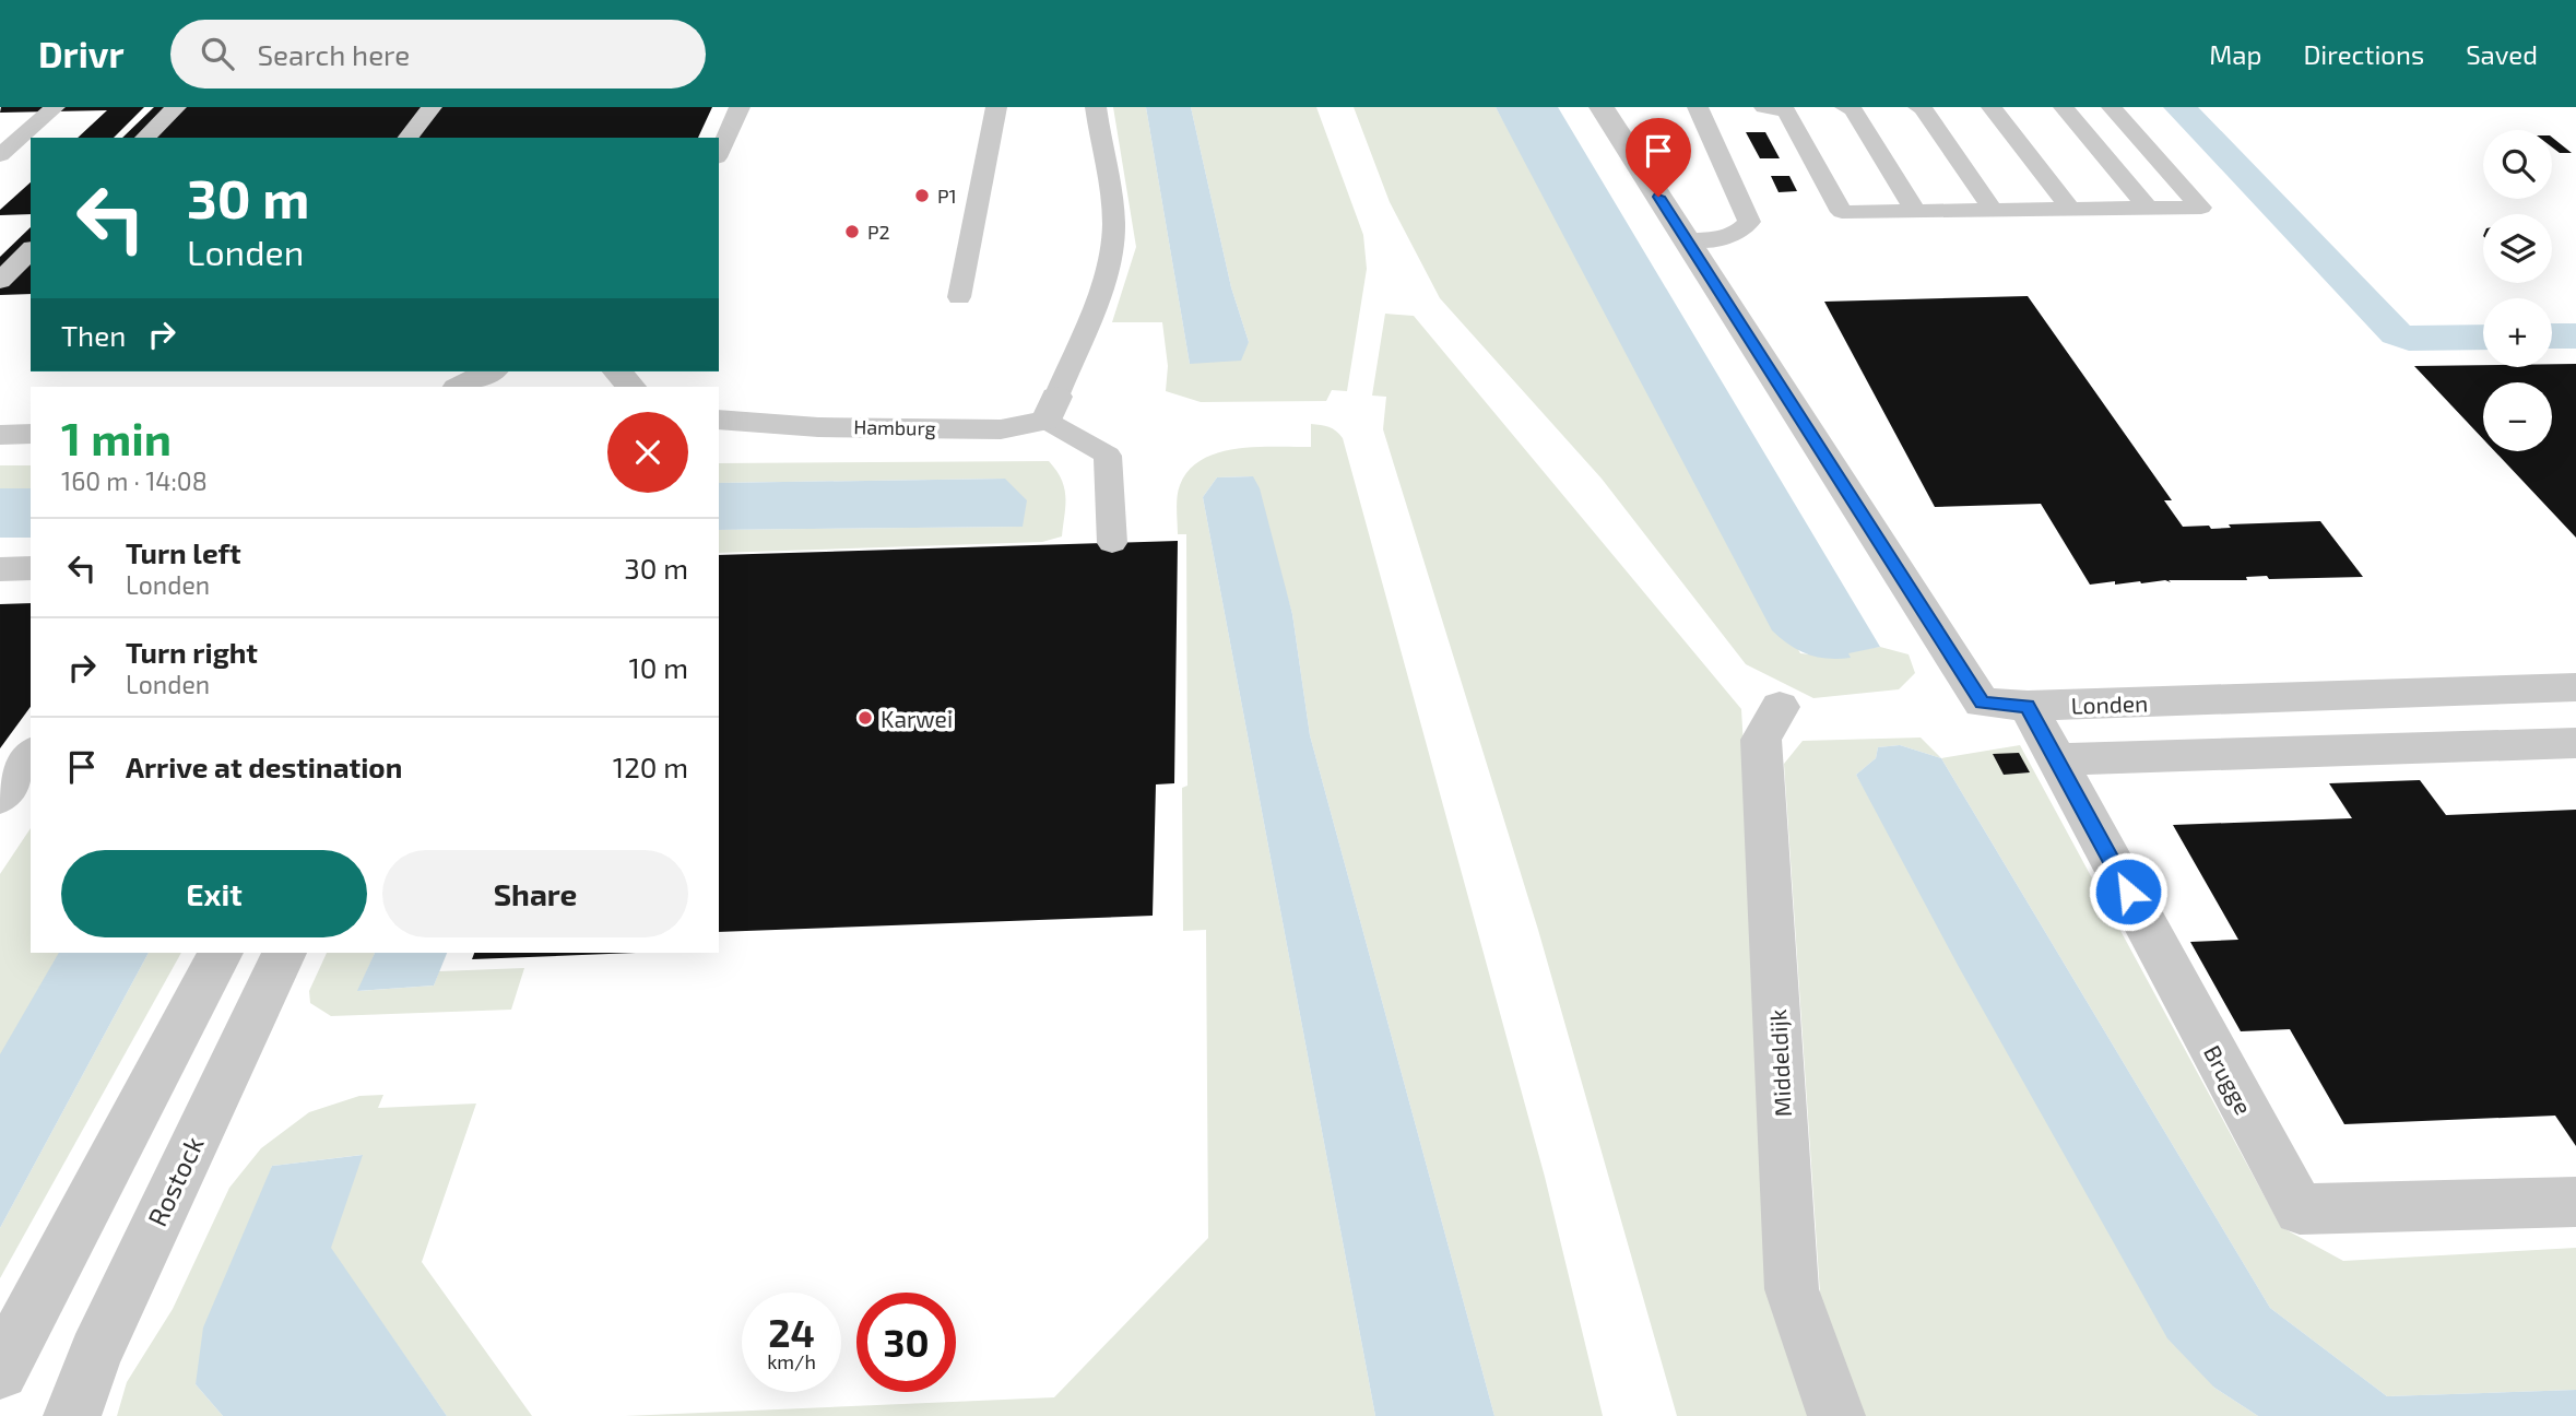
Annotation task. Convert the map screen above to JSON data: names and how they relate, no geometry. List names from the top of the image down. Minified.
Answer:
{"streets":{"street":["Hamburg","Londen","Middeldijk","Brugge","Rostock"]},"crossings":[["Londen","Brugge"]],"places":["P1","P2","Karwei"],"page":{"header":"Drivr","search":"Search here","nav":["Map","Directions","Saved"],"map_buttons":["+","−"],"turn":["30 m","Londen"],"then":"Then","heading":["1 min","160 m · 14:08"],"list":[{"name":"Turn left","note":"Londen","value":"30 m"},{"name":"Turn right","note":"Londen","value":"10 m"},{"name":"Arrive at destination","value":"120 m"}],"buttons":["Exit","Share"],"speed":"24 km/h","limit":"30"}}
